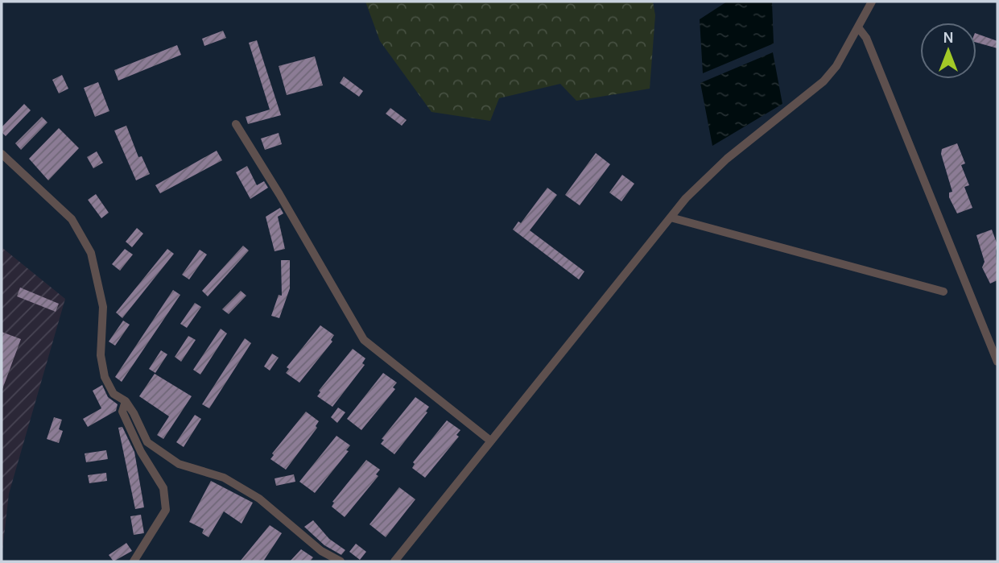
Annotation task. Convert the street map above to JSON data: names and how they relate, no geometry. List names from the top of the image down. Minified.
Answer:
{"north":"top"}
